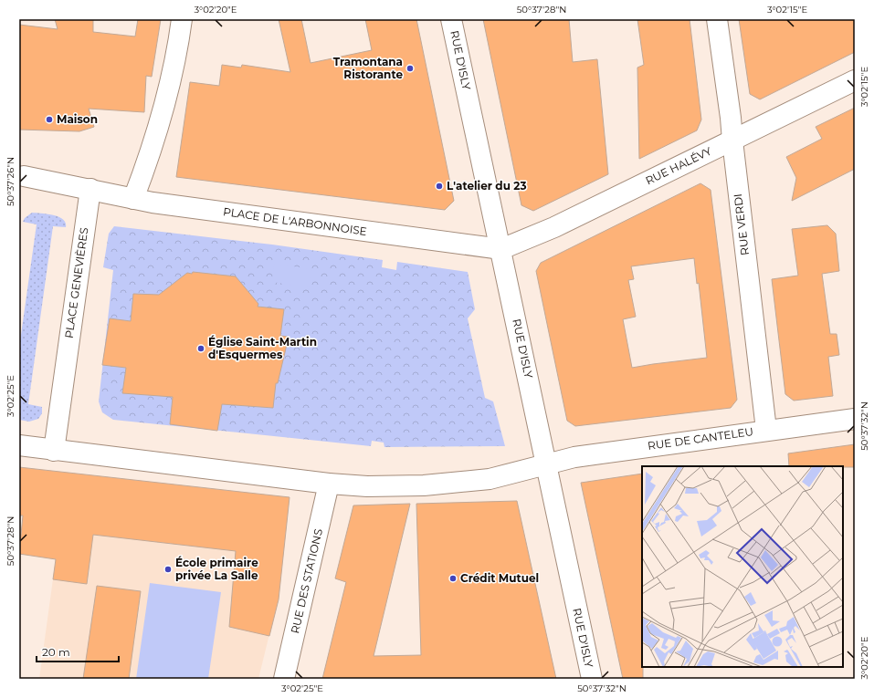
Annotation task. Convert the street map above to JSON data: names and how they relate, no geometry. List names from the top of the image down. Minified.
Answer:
{"streets":{"street":["RUE D'ISLY","RUE HALÉVY","PLACE DE L'ARBONNOISE","RUE VERDI","PLACE GENEVIÈRES","RUE DE CANTELEU","RUE DES STATIONS"]},"crossings":[["RUE D'ISLY","RUE HALÉVY"],["RUE D'ISLY","PLACE DE L'ARBONNOISE"],["RUE D'ISLY","RUE DE CANTELEU"],["RUE HALÉVY","PLACE DE L'ARBONNOISE"],["RUE HALÉVY","RUE VERDI"],["PLACE DE L'ARBONNOISE","PLACE GENEVIÈRES"],["RUE VERDI","RUE DE CANTELEU"]],"places":["Tramontana Ristorante","Maison","L'atelier du 23","Église Saint-Martin d'Esquermes","École primaire privée La Salle","Crédit Mutuel"],"scale_bar":"20 m","coordinates":["3°02'20\"E","50°37'28\"N","3°02'15\"E","50°37'26\"N","3°02'25\"E","50°37'32\"N"]}
